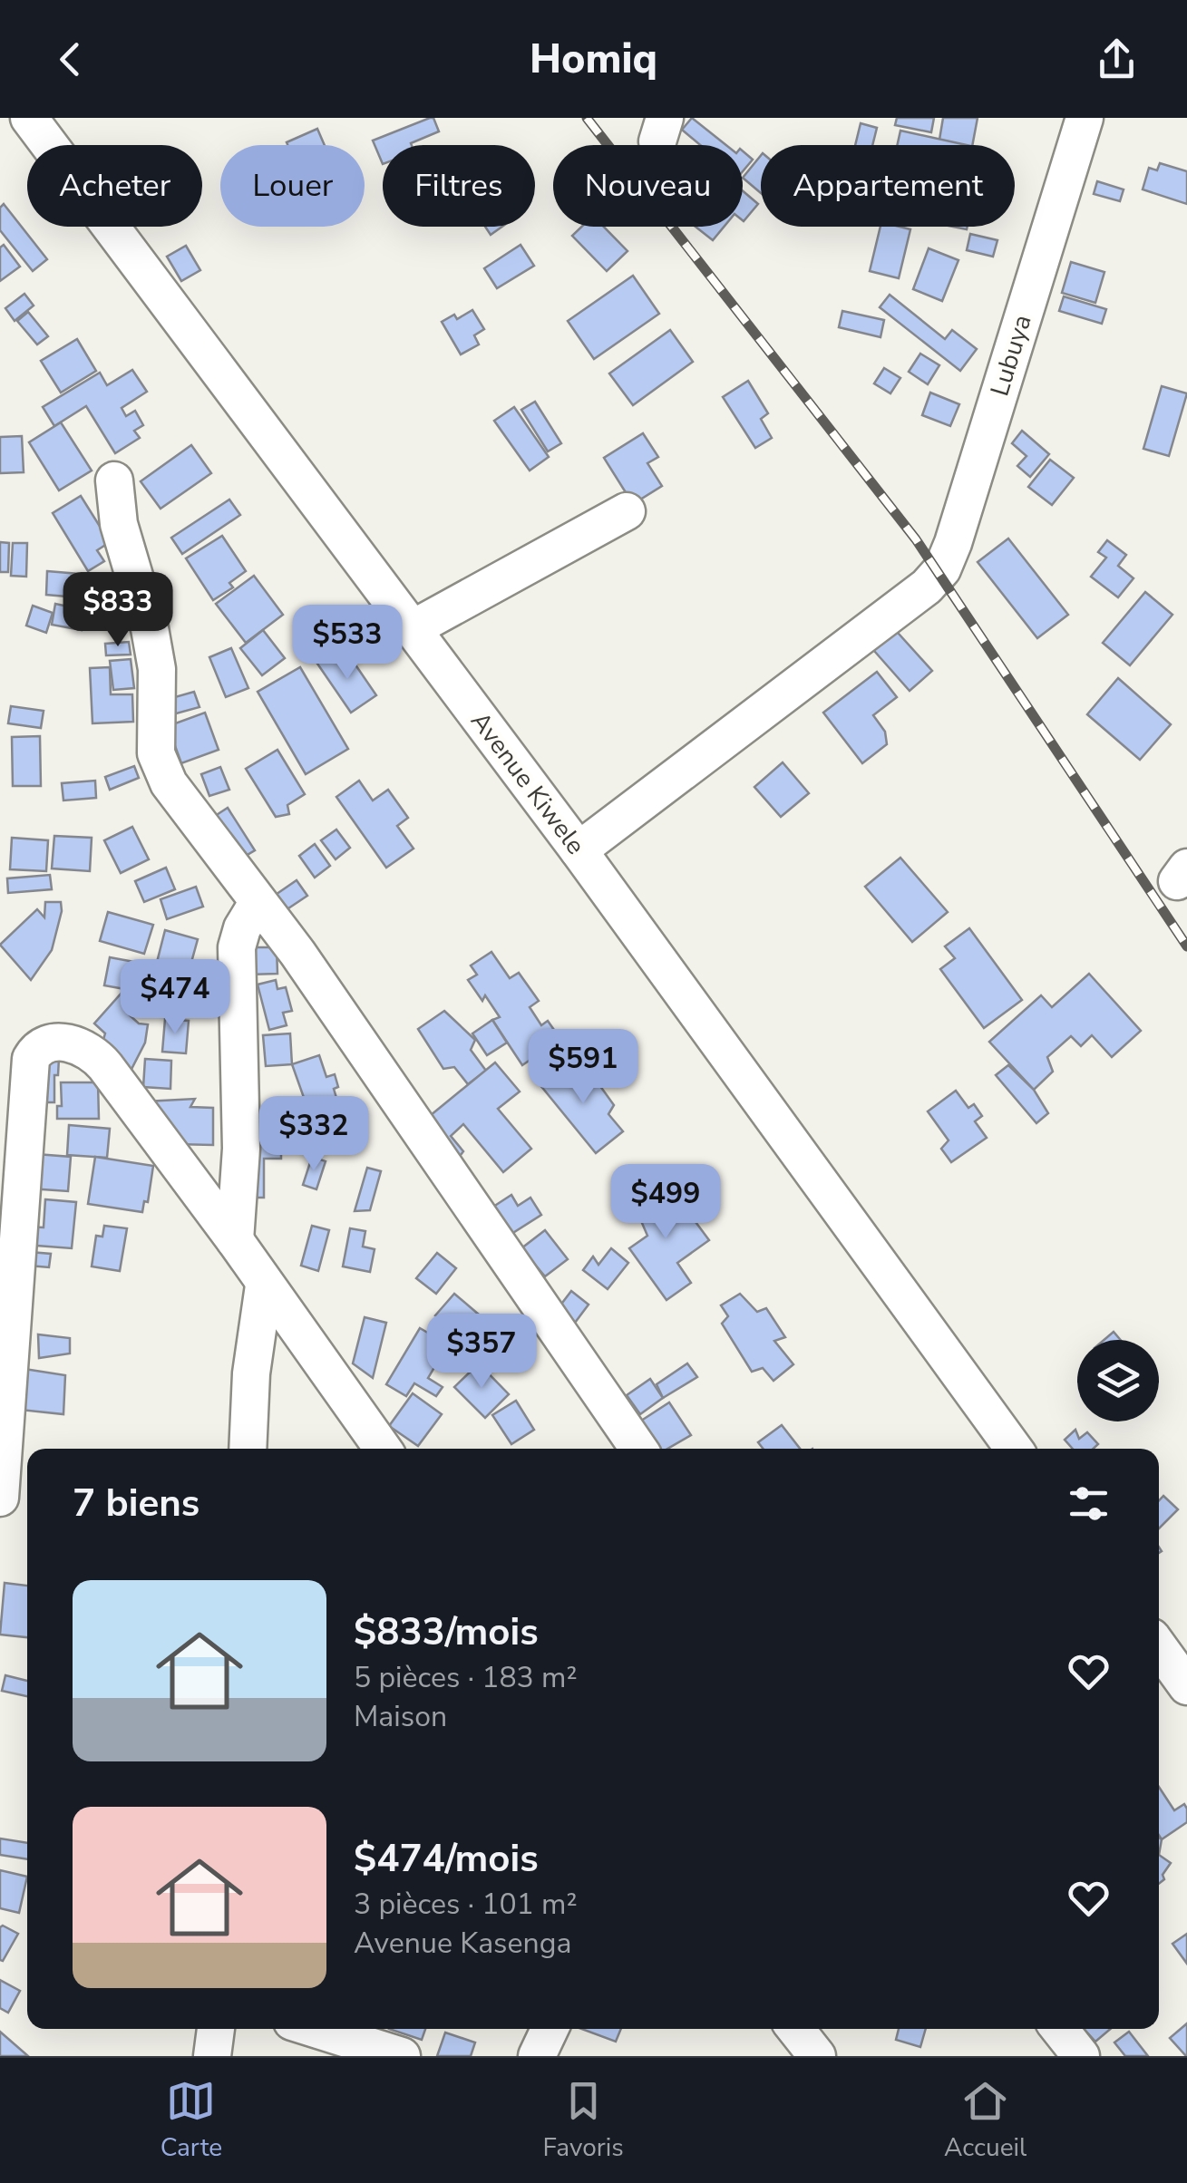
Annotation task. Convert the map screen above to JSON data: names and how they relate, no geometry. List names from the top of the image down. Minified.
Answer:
{"streets":{"street":["Lubuya","Avenue Kiwele"]},"crossings":[["Lubuya","Avenue Kiwele"]],"page":{"header":"Homiq","chip":["Acheter","Louer","Filtres","Nouveau","Appartement"],"price":["$833","$533","$474","$591","$332","$499","$357"],"heading":"7 biens","list":[{"name":"$833/mois","note":"5 pièces · 183 m² · Maison"},{"name":"$474/mois","note":"3 pièces · 101 m² · Avenue Kasenga"}],"tabs":["Carte","Favoris","Accueil"]}}
